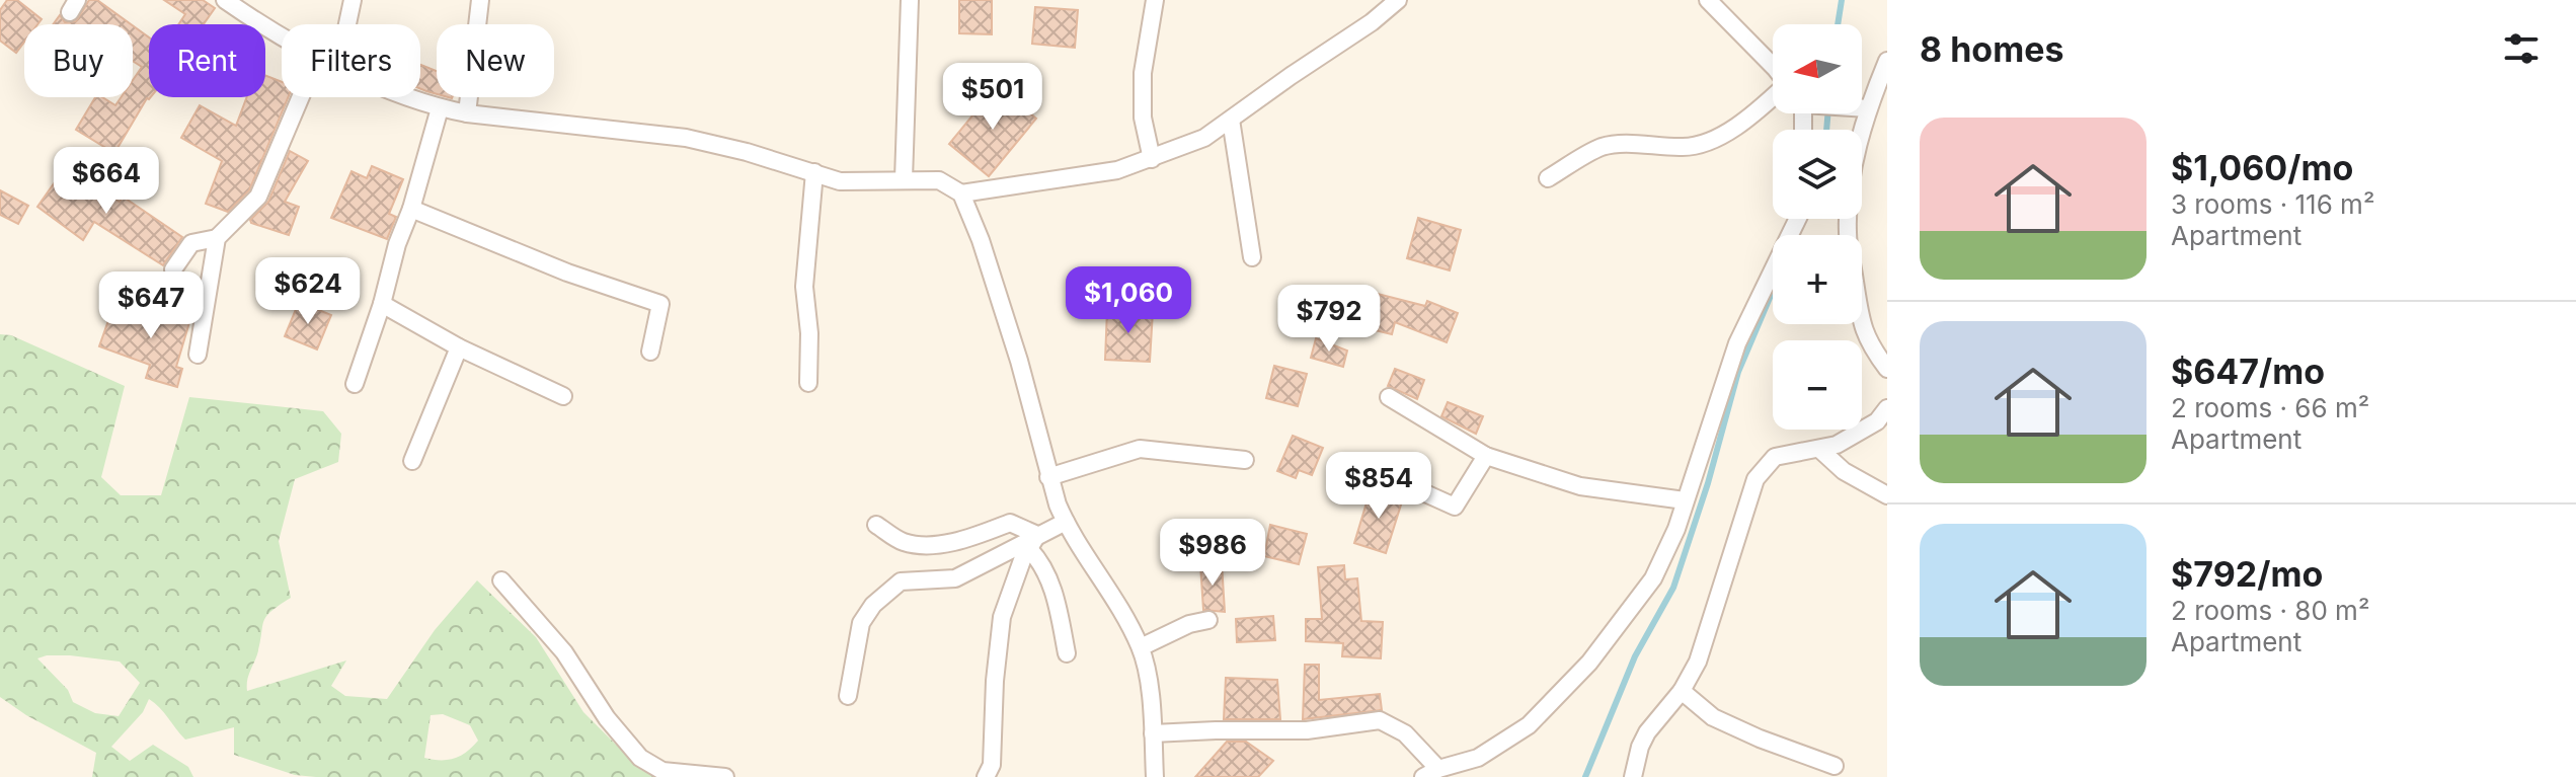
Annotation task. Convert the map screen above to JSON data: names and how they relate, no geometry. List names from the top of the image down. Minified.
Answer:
{"north":"left","page":{"heading":"8 homes","map_buttons":["+","−"],"chip":["Buy","Rent","Filters","New"],"price":["$501","$664","$624","$1,060","$647","$792","$854","$986"],"list":[{"name":"$1,060/mo","note":"3 rooms · 116 m² · Apartment"},{"name":"$647/mo","note":"2 rooms · 66 m² · Apartment"},{"name":"$792/mo","note":"2 rooms · 80 m² · Apartment"}]}}
